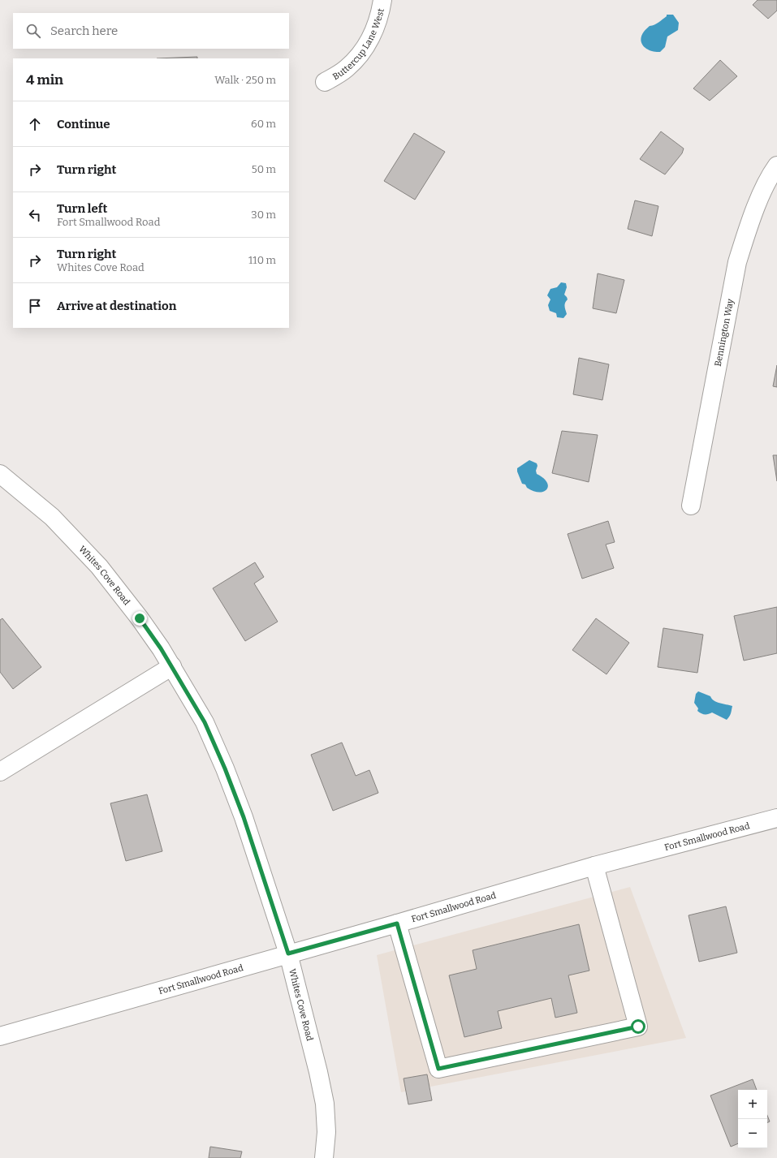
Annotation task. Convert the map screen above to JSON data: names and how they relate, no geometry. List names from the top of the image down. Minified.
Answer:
{"streets":{"street":["Buttercup Lane West","Bennington Way","Whites Cove Road","Fort Smallwood Road"]},"crossings":[["Whites Cove Road","Fort Smallwood Road"]],"page":{"search":"Search here","heading":["4 min","Walk · 250 m"],"list":[["Continue","60 m"],["Turn right","50 m"],["Turn left","Fort Smallwood Road","30 m"],["Turn right","Whites Cove Road","110 m"],"Arrive at destination"],"map_buttons":["+","−"]}}
